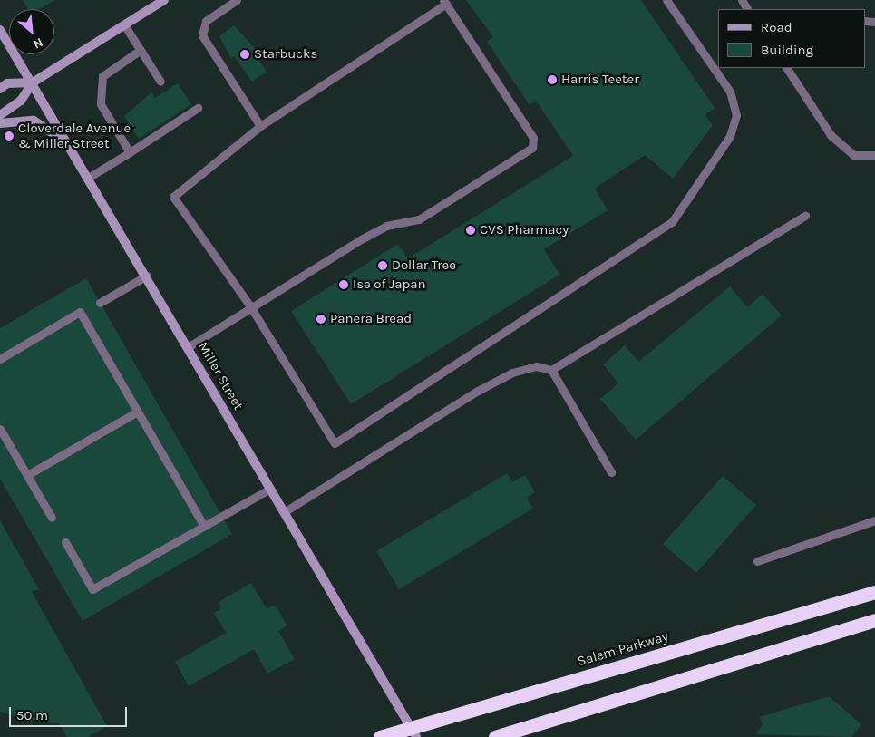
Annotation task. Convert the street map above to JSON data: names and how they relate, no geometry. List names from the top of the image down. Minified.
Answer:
{"streets":{"highway":["Salem Parkway"],"main road":["Miller Street"]},"places":["Starbucks","Harris Teeter","Cloverdale Avenue & Miller Street","CVS Pharmacy","Dollar Tree","Ise of Japan","Panera Bread"],"legend":["Road","Building"],"scale_bar":"50 m","north":"bottom right"}
